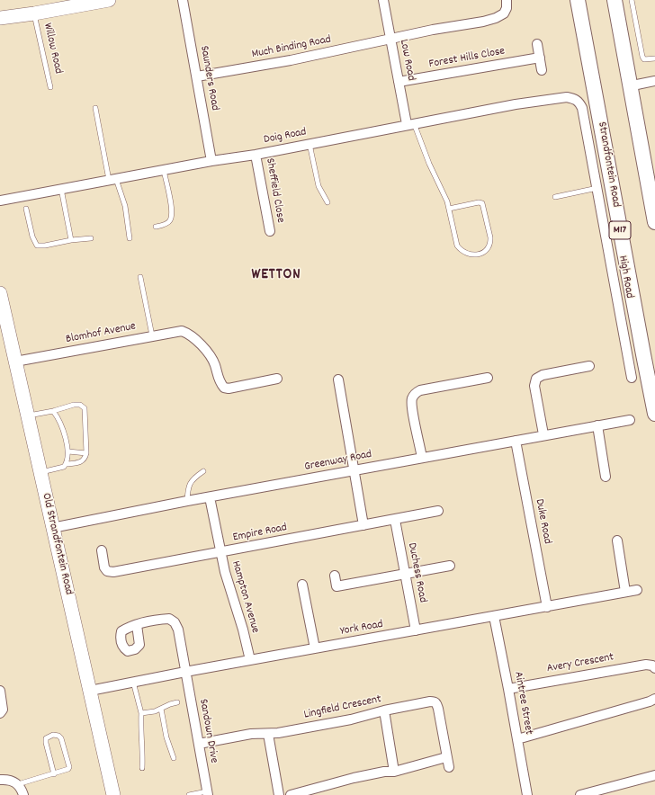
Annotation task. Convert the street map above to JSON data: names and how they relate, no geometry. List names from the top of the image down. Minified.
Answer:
{"streets":{"main road":["Strandfontein Road","M17"],"street":["Much Binding Road","Forest Hills Close","Low Road","Saunders Road","Doig Road","Sheffield Close","High Road","Blomhof Avenue","Greenway Road","Duke Road","Empire Road","Old Strandfontein Road","Duchess Road","Hampton Avenue","York Road","Avery Crescent","Aintree Street","Lingfield Crescent","Sandown Drive"],"lane":["Willow Road"]},"crossings":[["Much Binding Road","Low Road"],["Much Binding Road","Saunders Road"],["Forest Hills Close","Low Road"],["Low Road","Doig Road"],["Saunders Road","Doig Road"],["Doig Road","Sheffield Close"],["Doig Road","High Road"],["Blomhof Avenue","Old Strandfontein Road"],["Greenway Road","Duke Road"],["Greenway Road","Old Strandfontein Road"],["Greenway Road","Hampton Avenue"],["Duke Road","York Road"],["Empire Road","Duchess Road"],["Empire Road","Hampton Avenue"],["Old Strandfontein Road","York Road"],["Duchess Road","York Road"],["Hampton Avenue","York Road"],["York Road","Aintree Street"],["York Road","Sandown Drive"],["Avery Crescent","Aintree Street"],["Lingfield Crescent","Sandown Drive"]],"districts":["WETTON"]}
